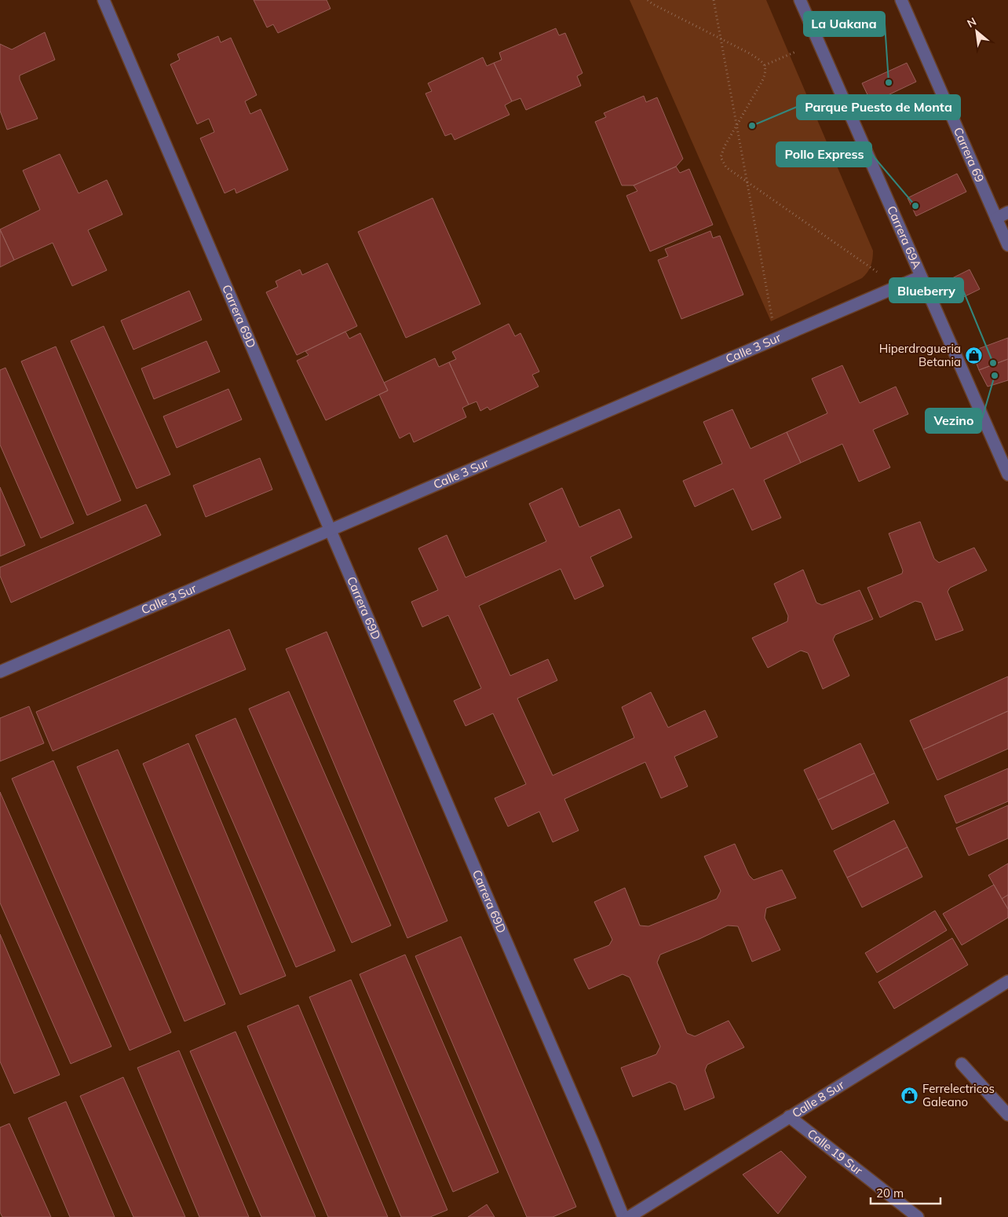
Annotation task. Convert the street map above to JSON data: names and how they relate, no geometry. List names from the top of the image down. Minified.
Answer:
{"streets":{"street":["Carrera 69","Carrera 69A","Carrera 69D","Calle 3 Sur","Calle 8 Sur","Calle 19 Sur"]},"crossings":[["Carrera 69A","Calle 3 Sur"],["Carrera 69D","Calle 3 Sur"],["Calle 8 Sur","Calle 19 Sur"]],"places":{"other":["La Uakana","Parque Puesto de Monta","Pollo Express","Blueberry","Vezino"],"shop":["Hiperdrogueria Betania","Ferrelectricos Galeano"]},"scale_bar":"20 m","north":"top left"}
